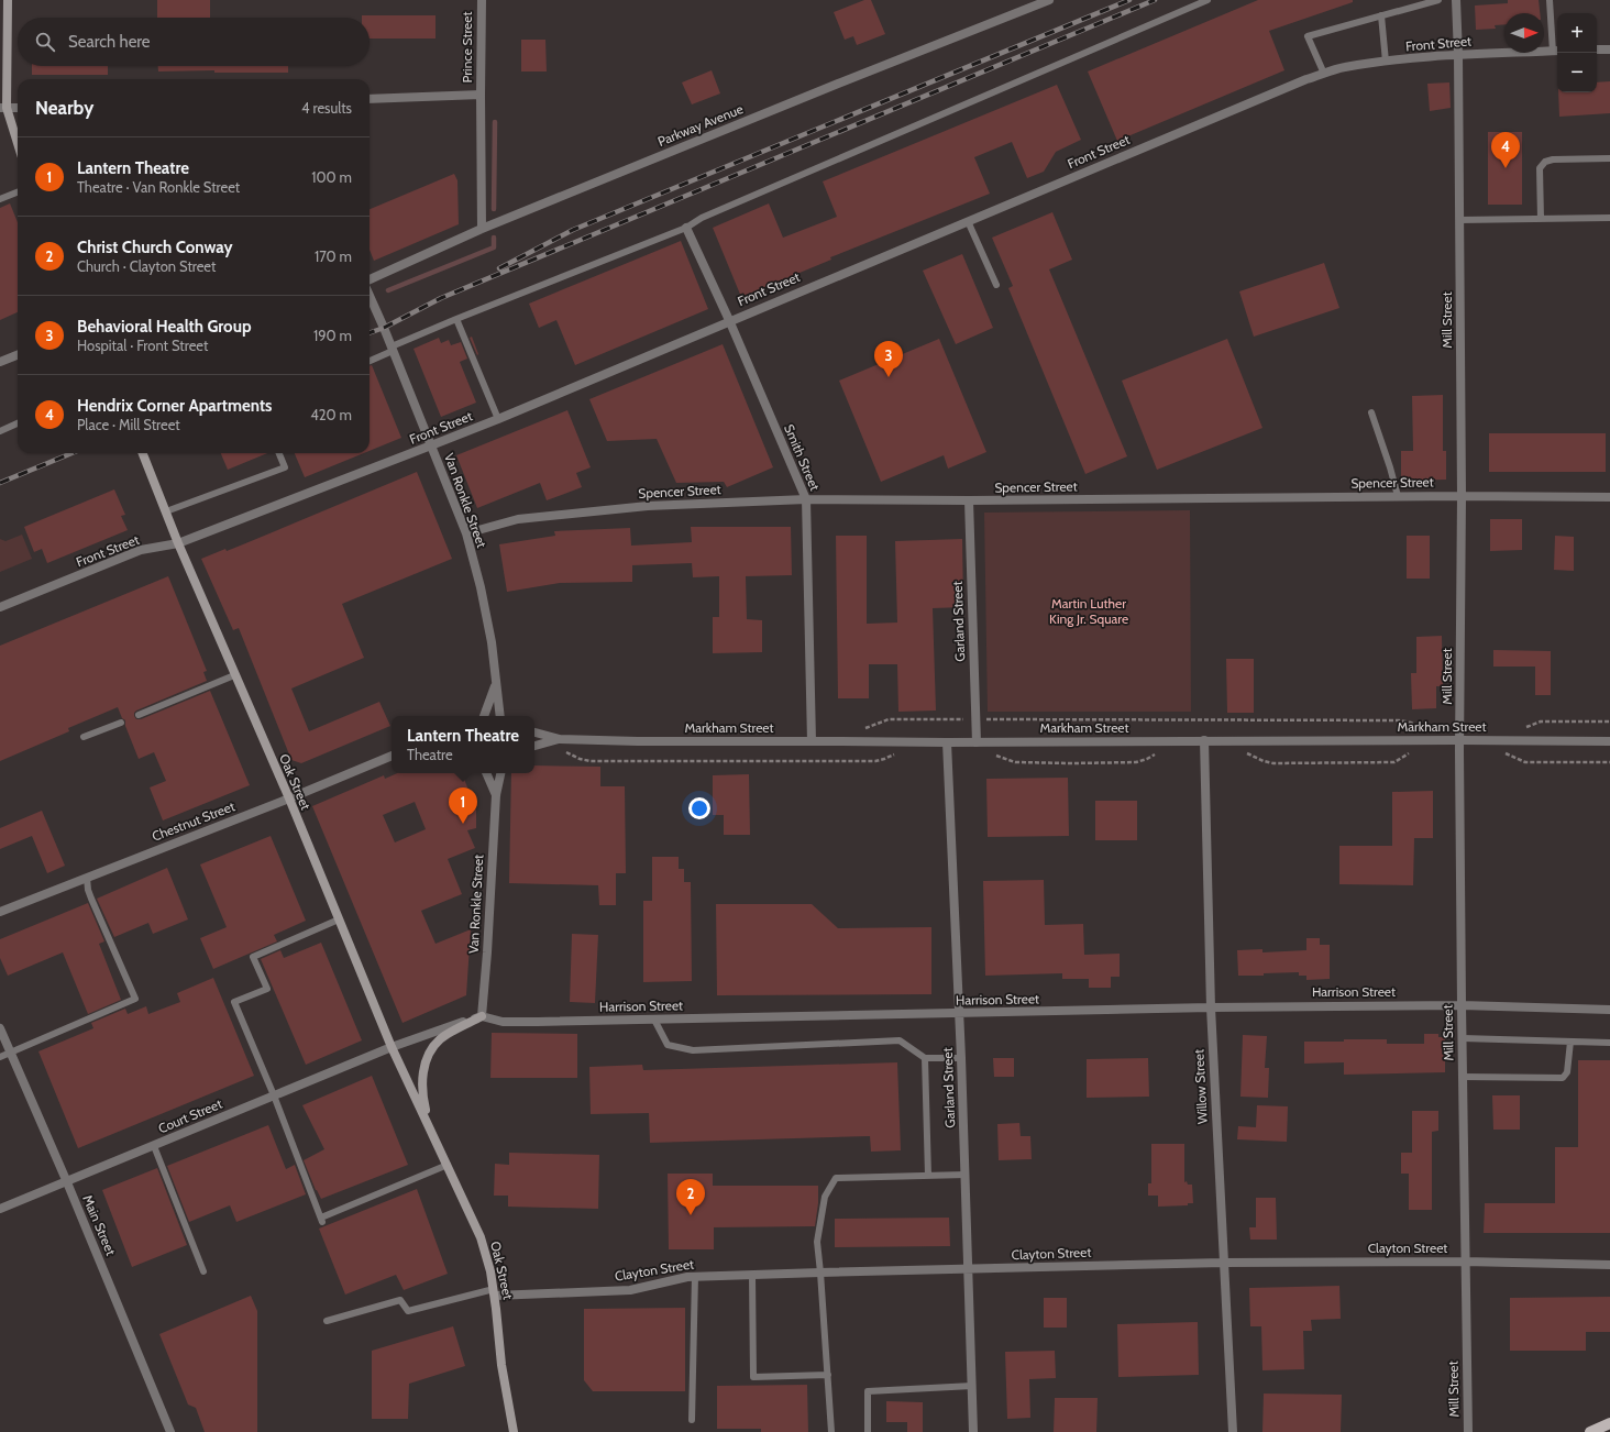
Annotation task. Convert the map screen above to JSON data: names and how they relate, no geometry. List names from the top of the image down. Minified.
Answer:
{"streets":{"main road":["Oak Street"],"street":["Front Street","Prince Street","Parkway Avenue","Mill Street","Smith Street","Spencer Street","Van Ronkle Street","Garland Street","Markham Street","Chestnut Street","Harrison Street","Willow Street","Court Street","Main Street","Clayton Street"]},"crossings":[["Front Street","Mill Street"],["Front Street","Smith Street"],["Front Street","Van Ronkle Street"],["Front Street","Oak Street"],["Mill Street","Spencer Street"],["Mill Street","Markham Street"],["Mill Street","Harrison Street"],["Mill Street","Clayton Street"],["Smith Street","Spencer Street"],["Smith Street","Markham Street"],["Spencer Street","Van Ronkle Street"],["Spencer Street","Garland Street"],["Van Ronkle Street","Oak Street"],["Van Ronkle Street","Harrison Street"],["Garland Street","Markham Street"],["Garland Street","Harrison Street"],["Garland Street","Clayton Street"],["Markham Street","Willow Street"],["Oak Street","Chestnut Street"],["Oak Street","Harrison Street"],["Oak Street","Court Street"],["Oak Street","Clayton Street"],["Harrison Street","Willow Street"],["Willow Street","Clayton Street"],["Court Street","Main Street"]],"parks":["Martin Luther King Jr. Square"],"north":"right","page":{"map_buttons":["+","−"],"search":"Search here","heading":["Nearby","4 results"],"pins":["4","3","1","2"],"list":[{"mark":"1","name":"Lantern Theatre","note":"Theatre · Van Ronkle Street","value":"100 m"},{"mark":"2","name":"Christ Church Conway","note":"Church · Clayton Street","value":"170 m"},{"mark":"3","name":"Behavioral Health Group","note":"Hospital · Front Street","value":"190 m"},{"mark":"4","name":"Hendrix Corner Apartments","note":"Place · Mill Street","value":"420 m"}],"popup":["Lantern Theatre","Theatre"]}}
